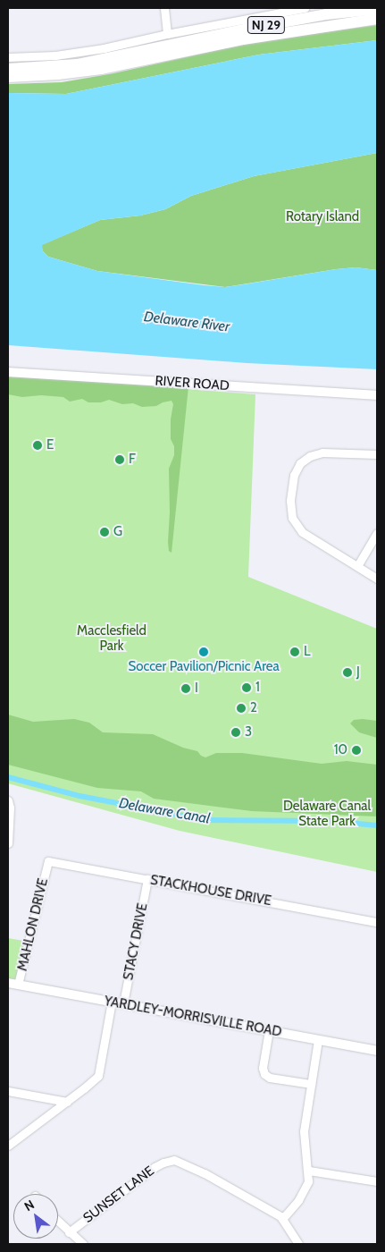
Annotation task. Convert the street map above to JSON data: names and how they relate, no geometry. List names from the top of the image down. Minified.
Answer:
{"streets":{"highway":["NJ 29"],"main road":["RIVER ROAD","YARDLEY-MORRISVILLE ROAD"],"street":["STACKHOUSE DRIVE","MAHLON DRIVE","STACY DRIVE","SUNSET LANE"]},"crossings":[["STACKHOUSE DRIVE","MAHLON DRIVE"],["STACKHOUSE DRIVE","STACY DRIVE"],["MAHLON DRIVE","YARDLEY-MORRISVILLE ROAD"],["STACY DRIVE","YARDLEY-MORRISVILLE ROAD"]],"water":["Delaware River","Delaware Canal"],"parks":["Rotary Island","Macclesfield Park","Delaware Canal State Park"],"places":["E","F","G","Soccer Pavilion/Picnic Area","L","J","1","I","2","3","10"],"north":"top left"}
